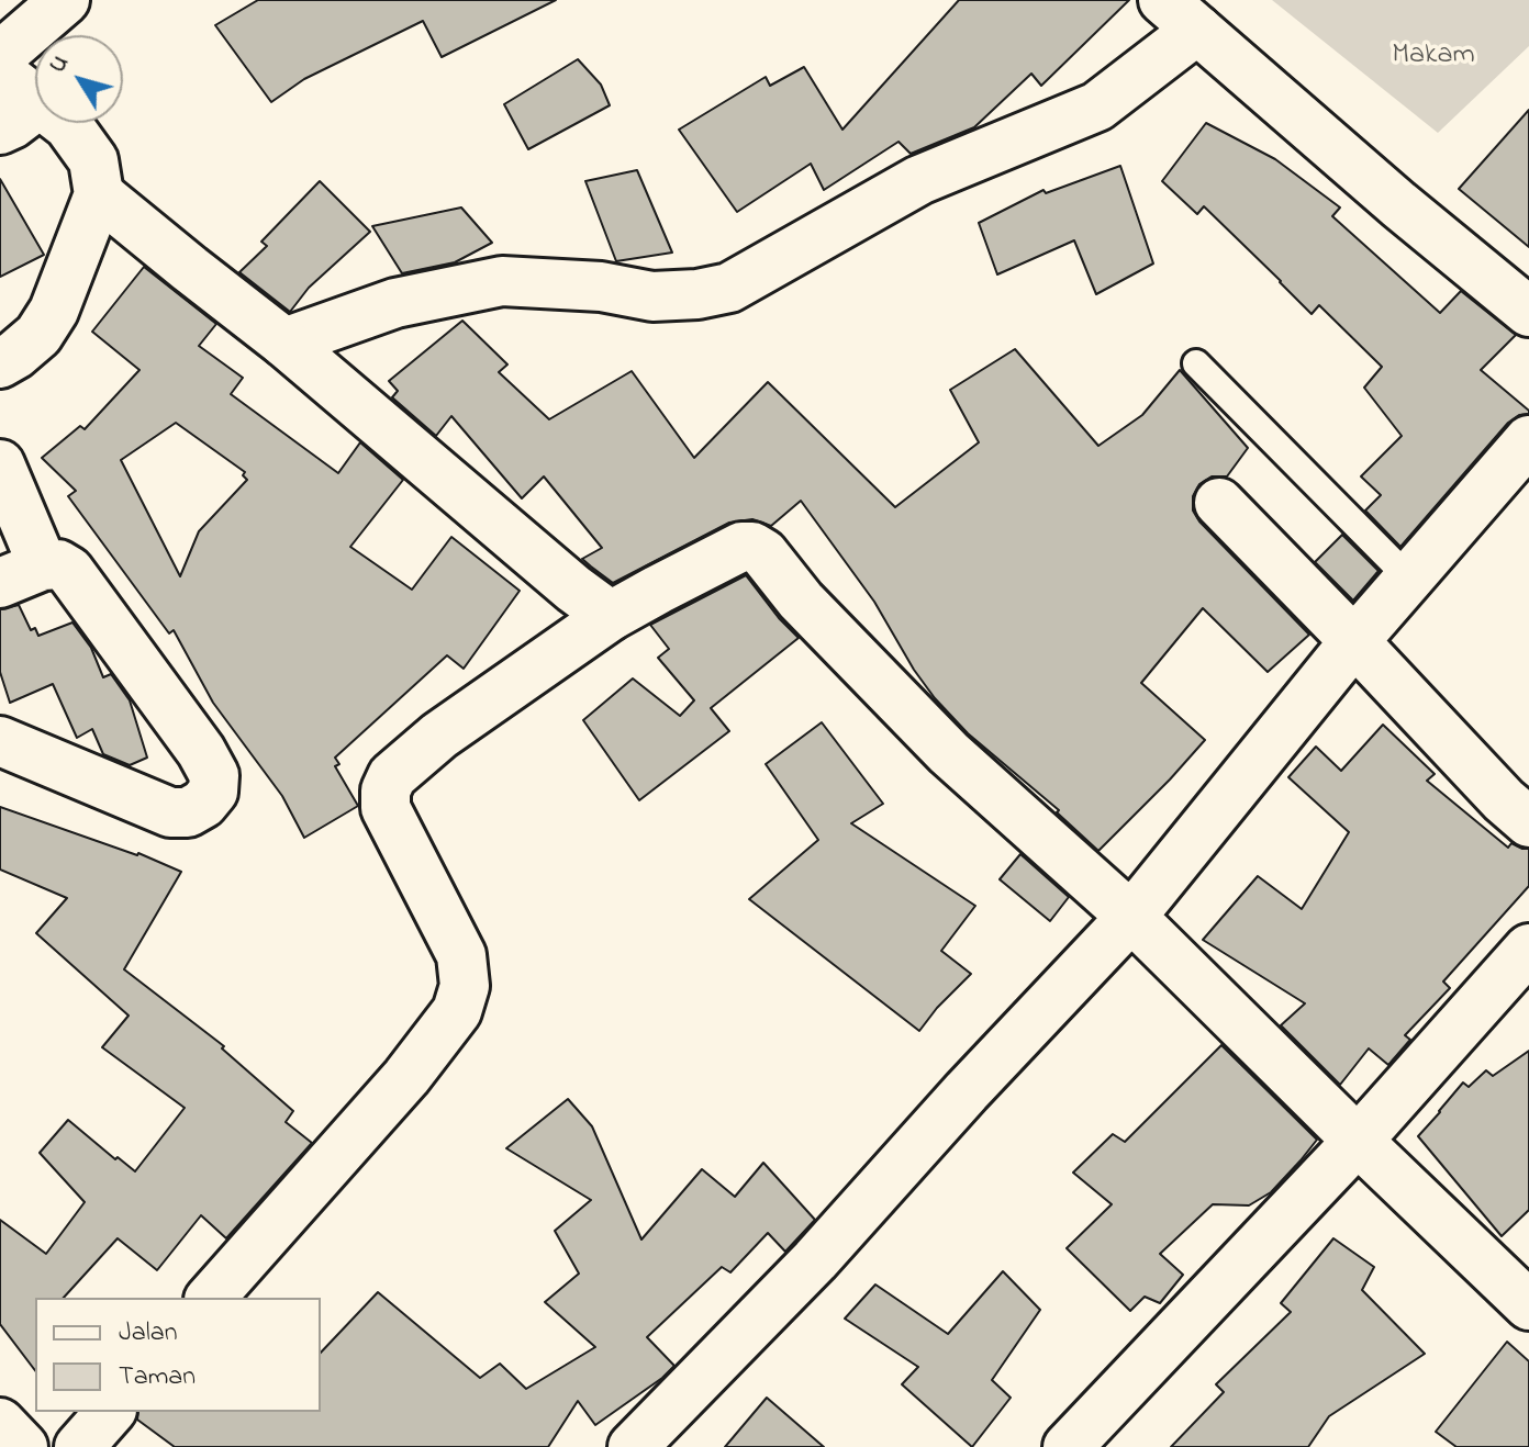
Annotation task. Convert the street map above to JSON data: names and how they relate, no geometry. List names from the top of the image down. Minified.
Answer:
{"parks":["Makam"],"legend":["Jalan","Taman"],"north":"top left"}
